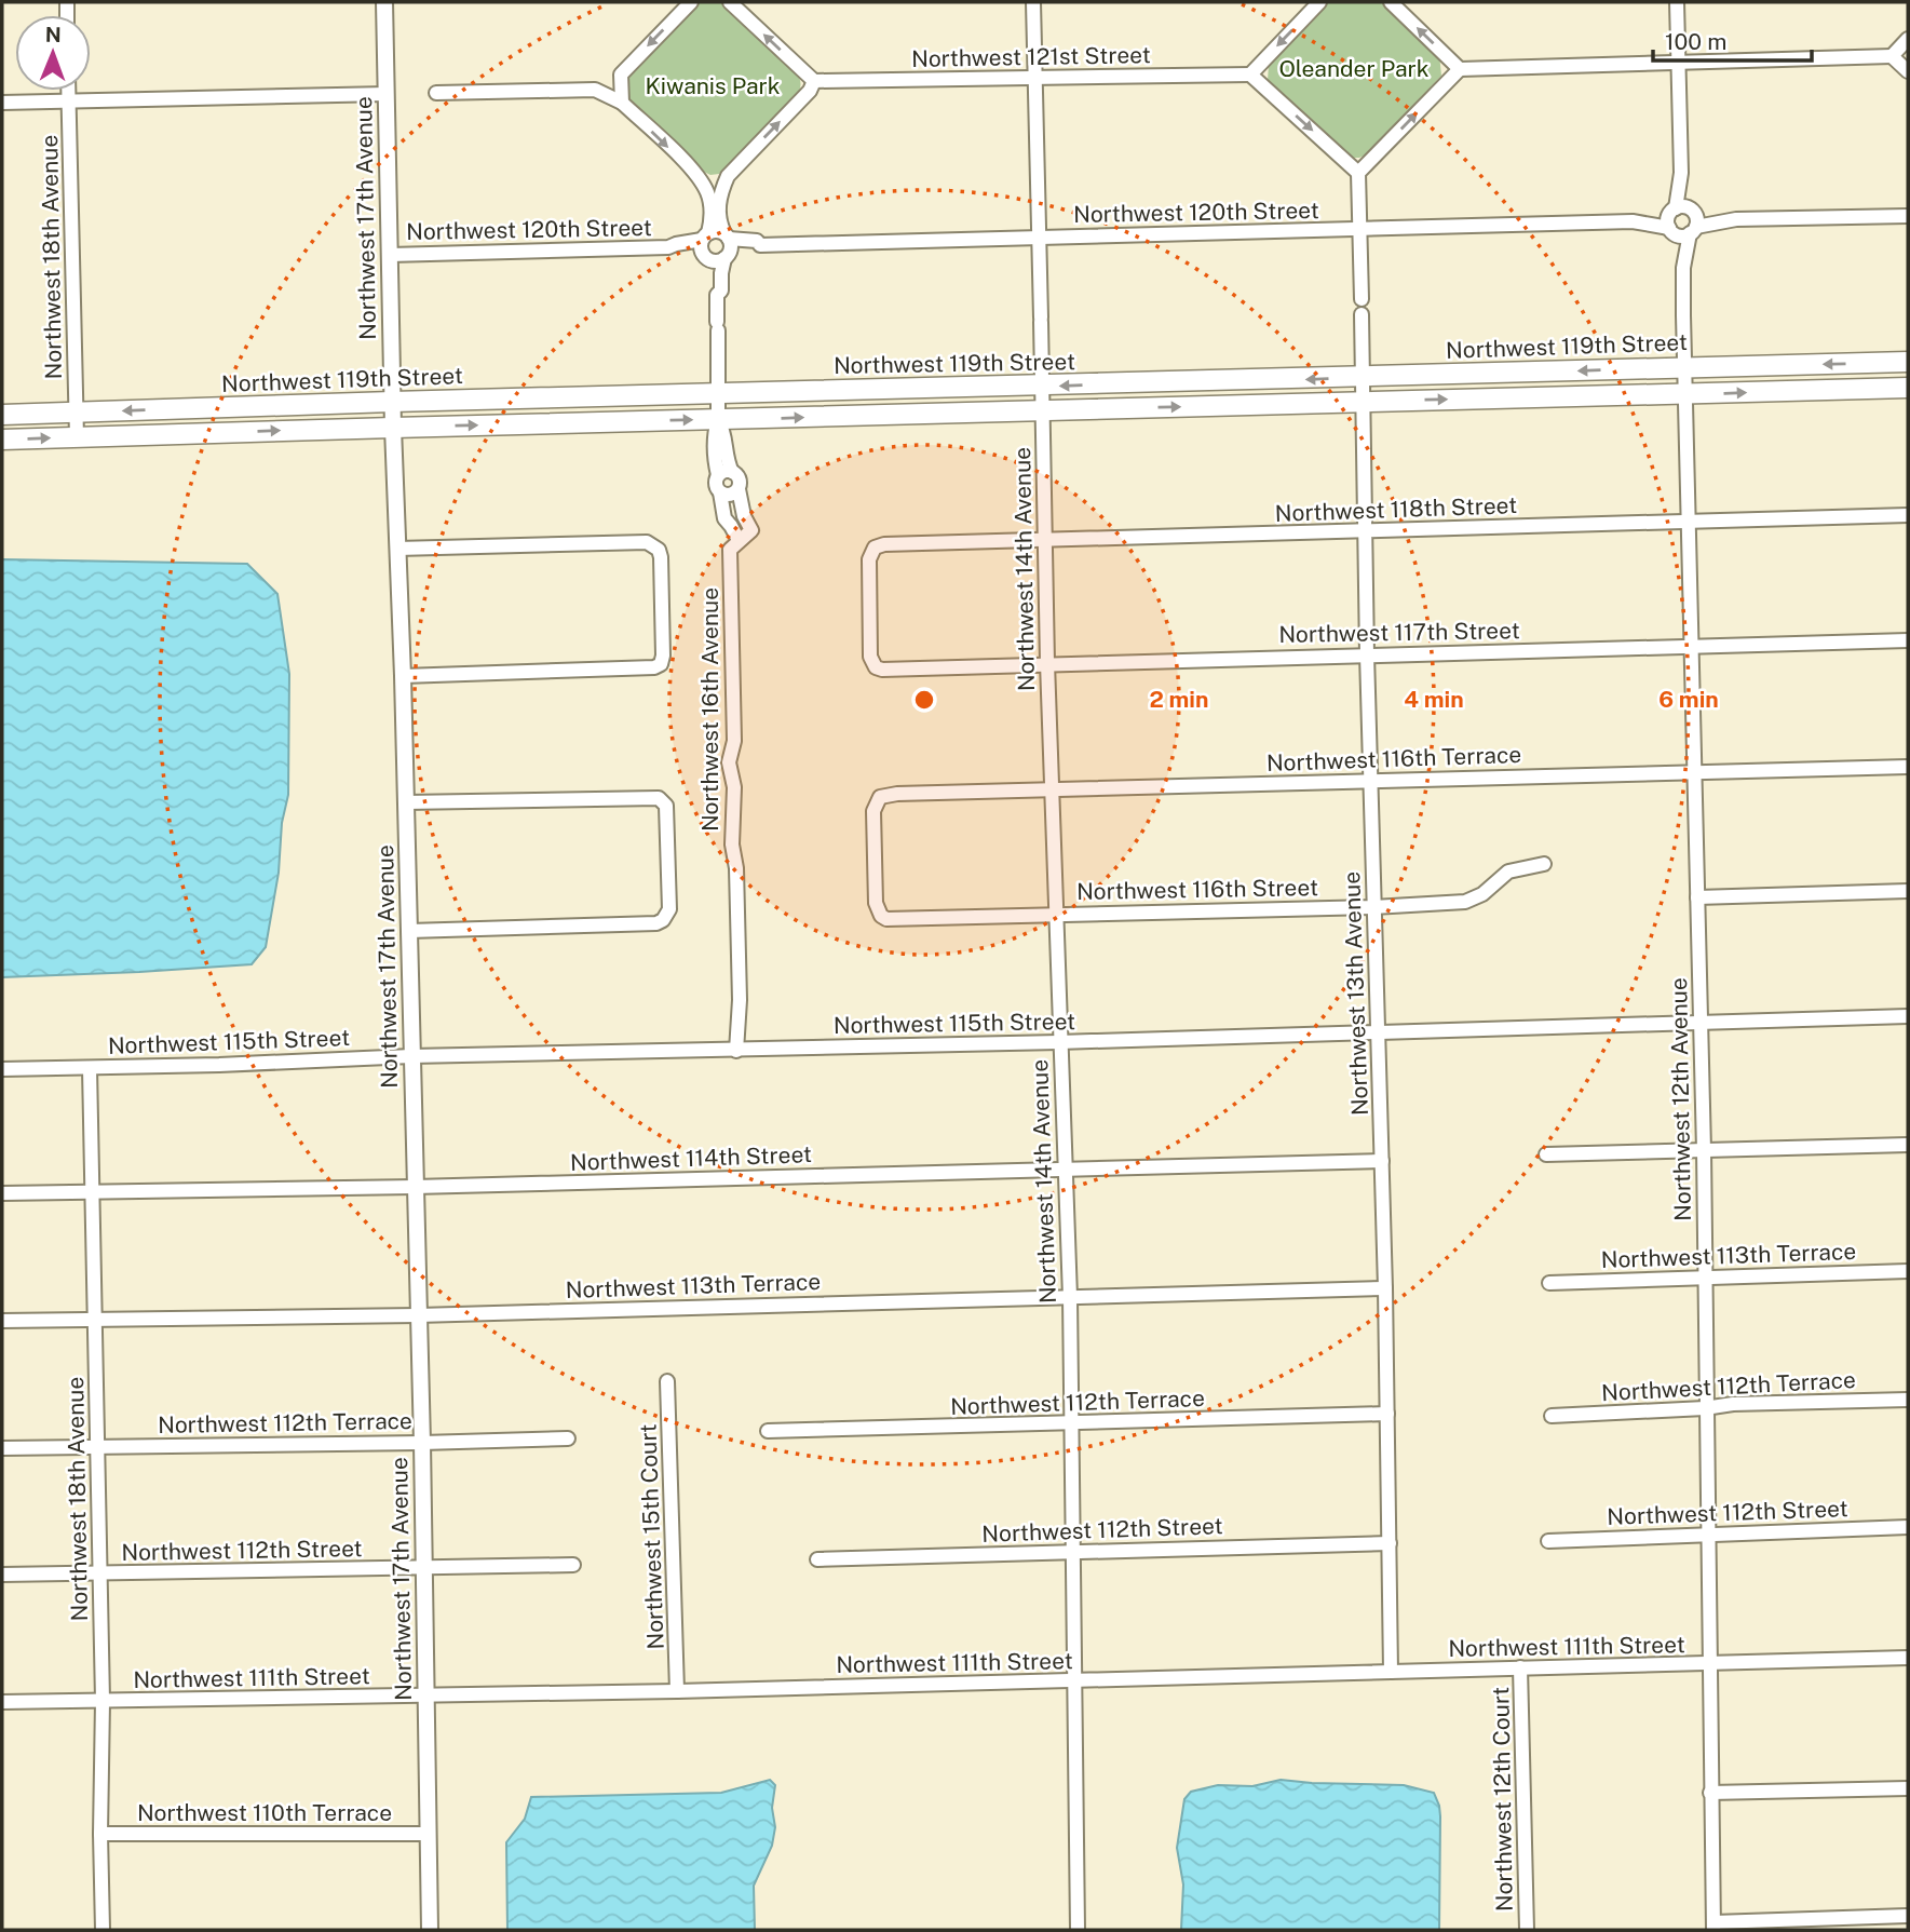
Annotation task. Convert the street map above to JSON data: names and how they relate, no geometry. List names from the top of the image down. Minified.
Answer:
{"streets":{"highway":["Northwest 119th Street"],"main road":["Northwest 17th Avenue"],"street":["Northwest 121st Street","Northwest 120th Street","Northwest 18th Avenue","Northwest 118th Street","Northwest 14th Avenue","Northwest 117th Street","Northwest 16th Avenue","Northwest 116th Terrace","Northwest 116th Street","Northwest 13th Avenue","Northwest 115th Street","Northwest 12th Avenue","Northwest 114th Street","Northwest 113th Terrace","Northwest 112th Terrace","Northwest 112th Street","Northwest 15th Court","Northwest 111th Street","Northwest 12th Court","Northwest 110th Terrace"]},"crossings":[["Northwest 121st Street","Northwest 14th Avenue"],["Northwest 120th Street","Northwest 17th Avenue"],["Northwest 120th Street","Northwest 14th Avenue"],["Northwest 120th Street","Northwest 12th Avenue"],["Northwest 17th Avenue","Northwest 119th Street"],["Northwest 17th Avenue","Northwest 115th Street"],["Northwest 17th Avenue","Northwest 114th Street"],["Northwest 17th Avenue","Northwest 113th Terrace"],["Northwest 17th Avenue","Northwest 112th Terrace"],["Northwest 17th Avenue","Northwest 112th Street"],["Northwest 17th Avenue","Northwest 111th Street"],["Northwest 17th Avenue","Northwest 110th Terrace"],["Northwest 18th Avenue","Northwest 119th Street"],["Northwest 18th Avenue","Northwest 115th Street"],["Northwest 18th Avenue","Northwest 114th Street"],["Northwest 18th Avenue","Northwest 113th Terrace"],["Northwest 18th Avenue","Northwest 112th Terrace"],["Northwest 18th Avenue","Northwest 112th Street"],["Northwest 18th Avenue","Northwest 111th Street"],["Northwest 18th Avenue","Northwest 110th Terrace"],["Northwest 119th Street","Northwest 14th Avenue"],["Northwest 119th Street","Northwest 16th Avenue"],["Northwest 119th Street","Northwest 13th Avenue"],["Northwest 119th Street","Northwest 12th Avenue"],["Northwest 118th Street","Northwest 14th Avenue"],["Northwest 118th Street","Northwest 117th Street"],["Northwest 118th Street","Northwest 13th Avenue"],["Northwest 118th Street","Northwest 12th Avenue"],["Northwest 14th Avenue","Northwest 117th Street"],["Northwest 14th Avenue","Northwest 116th Terrace"],["Northwest 14th Avenue","Northwest 116th Street"],["Northwest 14th Avenue","Northwest 115th Street"],["Northwest 14th Avenue","Northwest 114th Street"],["Northwest 14th Avenue","Northwest 113th Terrace"],["Northwest 14th Avenue","Northwest 112th Terrace"],["Northwest 14th Avenue","Northwest 112th Street"],["Northwest 14th Avenue","Northwest 111th Street"],["Northwest 117th Street","Northwest 13th Avenue"],["Northwest 117th Street","Northwest 12th Avenue"],["Northwest 16th Avenue","Northwest 115th Street"],["Northwest 116th Terrace","Northwest 116th Street"],["Northwest 116th Terrace","Northwest 13th Avenue"],["Northwest 116th Terrace","Northwest 12th Avenue"],["Northwest 116th Street","Northwest 13th Avenue"],["Northwest 13th Avenue","Northwest 115th Street"],["Northwest 13th Avenue","Northwest 114th Street"],["Northwest 13th Avenue","Northwest 113th Terrace"],["Northwest 13th Avenue","Northwest 112th Terrace"],["Northwest 13th Avenue","Northwest 112th Street"],["Northwest 13th Avenue","Northwest 111th Street"],["Northwest 115th Street","Northwest 12th Avenue"],["Northwest 12th Avenue","Northwest 113th Terrace"],["Northwest 12th Avenue","Northwest 112th Terrace"],["Northwest 12th Avenue","Northwest 112th Street"],["Northwest 12th Avenue","Northwest 111th Street"],["Northwest 15th Court","Northwest 111th Street"],["Northwest 111th Street","Northwest 12th Court"]],"parks":["Oleander Park","Kiwanis Park"],"scale_bar":"100 m","north":"top","rings":["2 min","4 min","6 min"]}
